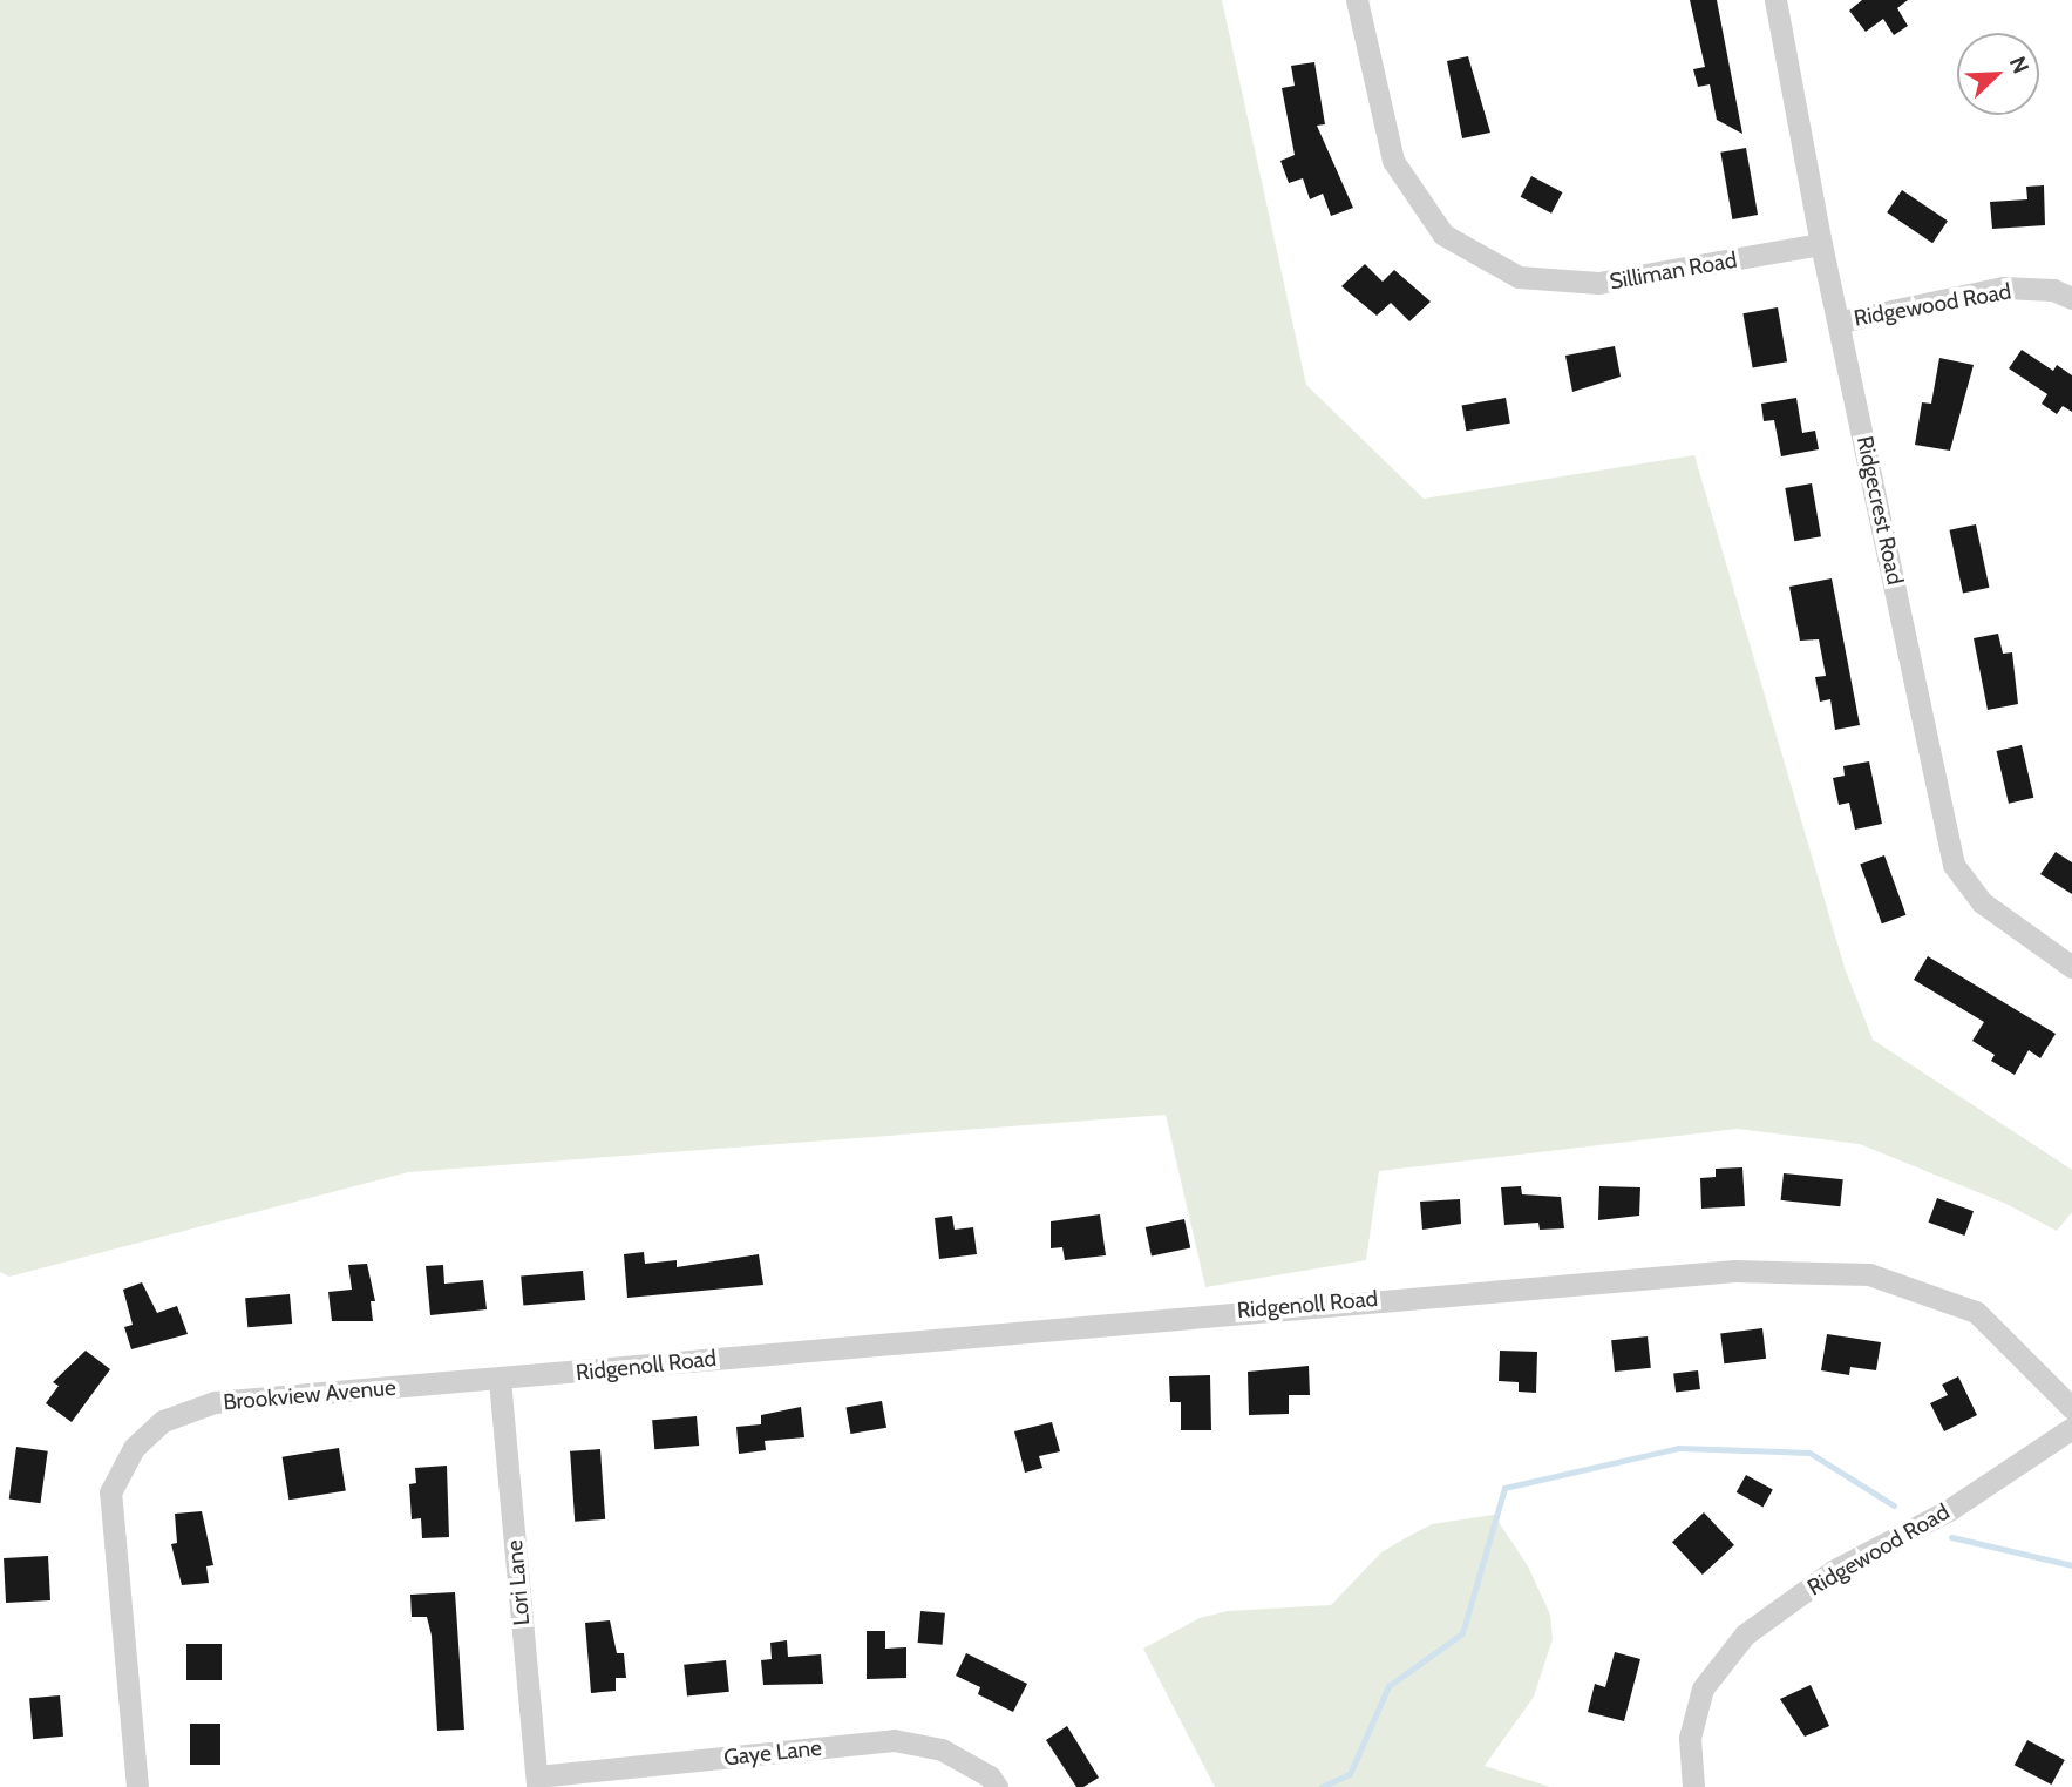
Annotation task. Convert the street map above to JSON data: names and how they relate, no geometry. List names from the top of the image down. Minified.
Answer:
{"streets":{"street":["Silliman Road","Ridgewood Road","Ridgecrest Road","Ridgenoll Road","Brookview Avenue","Lori Lane","Gaye Lane"]},"crossings":[["Silliman Road","Ridgecrest Road"],["Ridgewood Road","Ridgecrest Road"],["Ridgenoll Road","Brookview Avenue"],["Ridgenoll Road","Lori Lane"],["Brookview Avenue","Lori Lane"],["Lori Lane","Gaye Lane"]],"north":"top right"}
